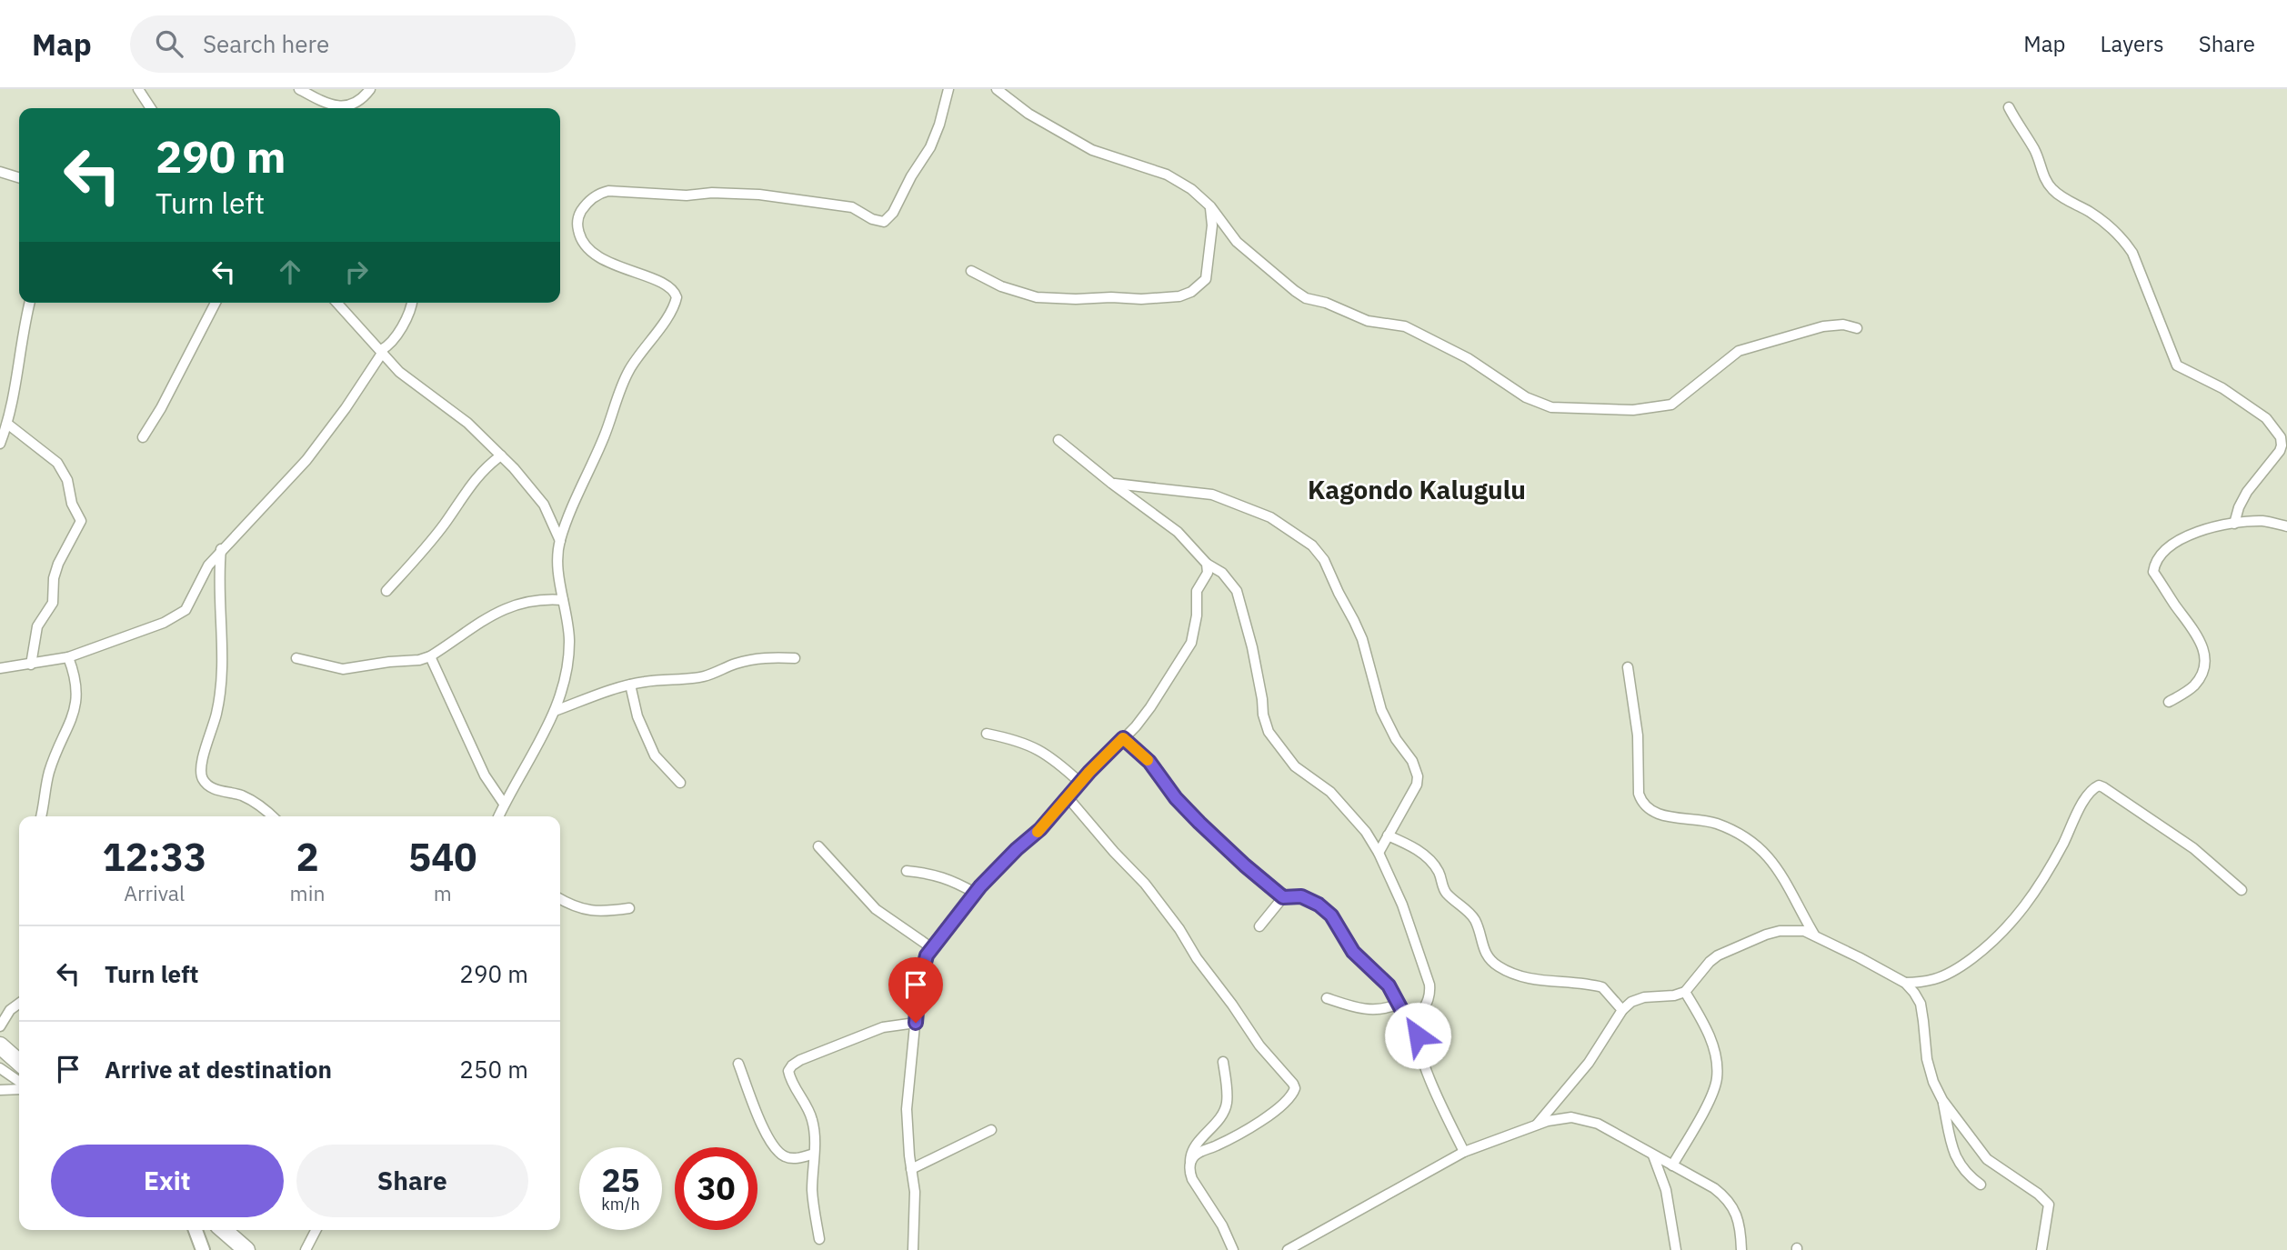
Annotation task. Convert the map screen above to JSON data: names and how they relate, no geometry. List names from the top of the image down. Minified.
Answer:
{"districts":["Kagondo Kalugulu"],"page":{"header":"Map","search":"Search here","nav":["Map","Layers","Share"],"turn":["290 m","Turn left"],"eta":["12:33","Arrival","2","min","540","m"],"list":[{"name":"Turn left","value":"290 m"},{"name":"Arrive at destination","value":"250 m"}],"buttons":["Exit","Share"],"speed":"25 km/h","limit":"30"}}
